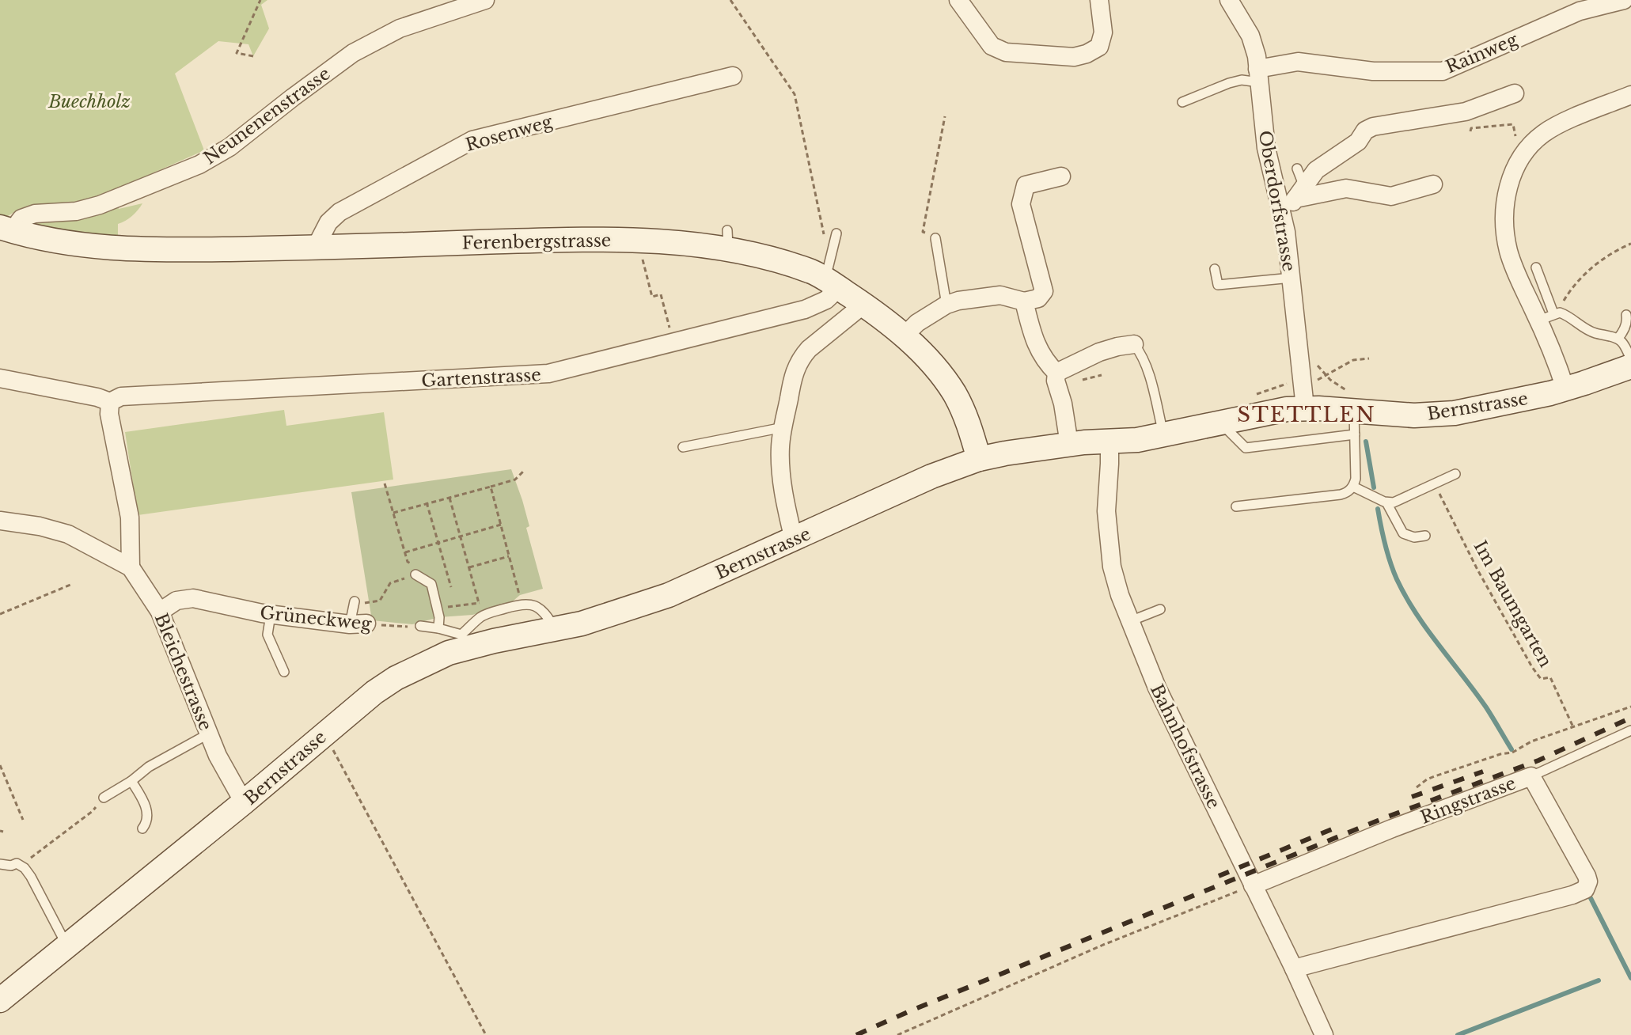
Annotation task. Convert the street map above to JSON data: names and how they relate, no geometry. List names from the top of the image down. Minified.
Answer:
{"streets":{"main road":["Ferenbergstrasse","Bernstrasse"],"street":["Rainweg","Neunenenstrasse","Rosenweg","Oberdorfstrasse","Gartenstrasse","Grüneckweg","Bleichestrasse","Bahnhofstrasse","Ringstrasse"],"path":["Im Baumgarten"]},"crossings":[["Rainweg","Oberdorfstrasse"],["Neunenenstrasse","Ferenbergstrasse"],["Rosenweg","Ferenbergstrasse"],["Oberdorfstrasse","Bernstrasse"],["Ferenbergstrasse","Gartenstrasse"],["Ferenbergstrasse","Bernstrasse"],["Bernstrasse","Bleichestrasse"],["Bernstrasse","Bahnhofstrasse"],["Grüneckweg","Bleichestrasse"],["Bahnhofstrasse","Ringstrasse"]],"districts":["STETTLEN"],"parks":["Buechholz"]}
